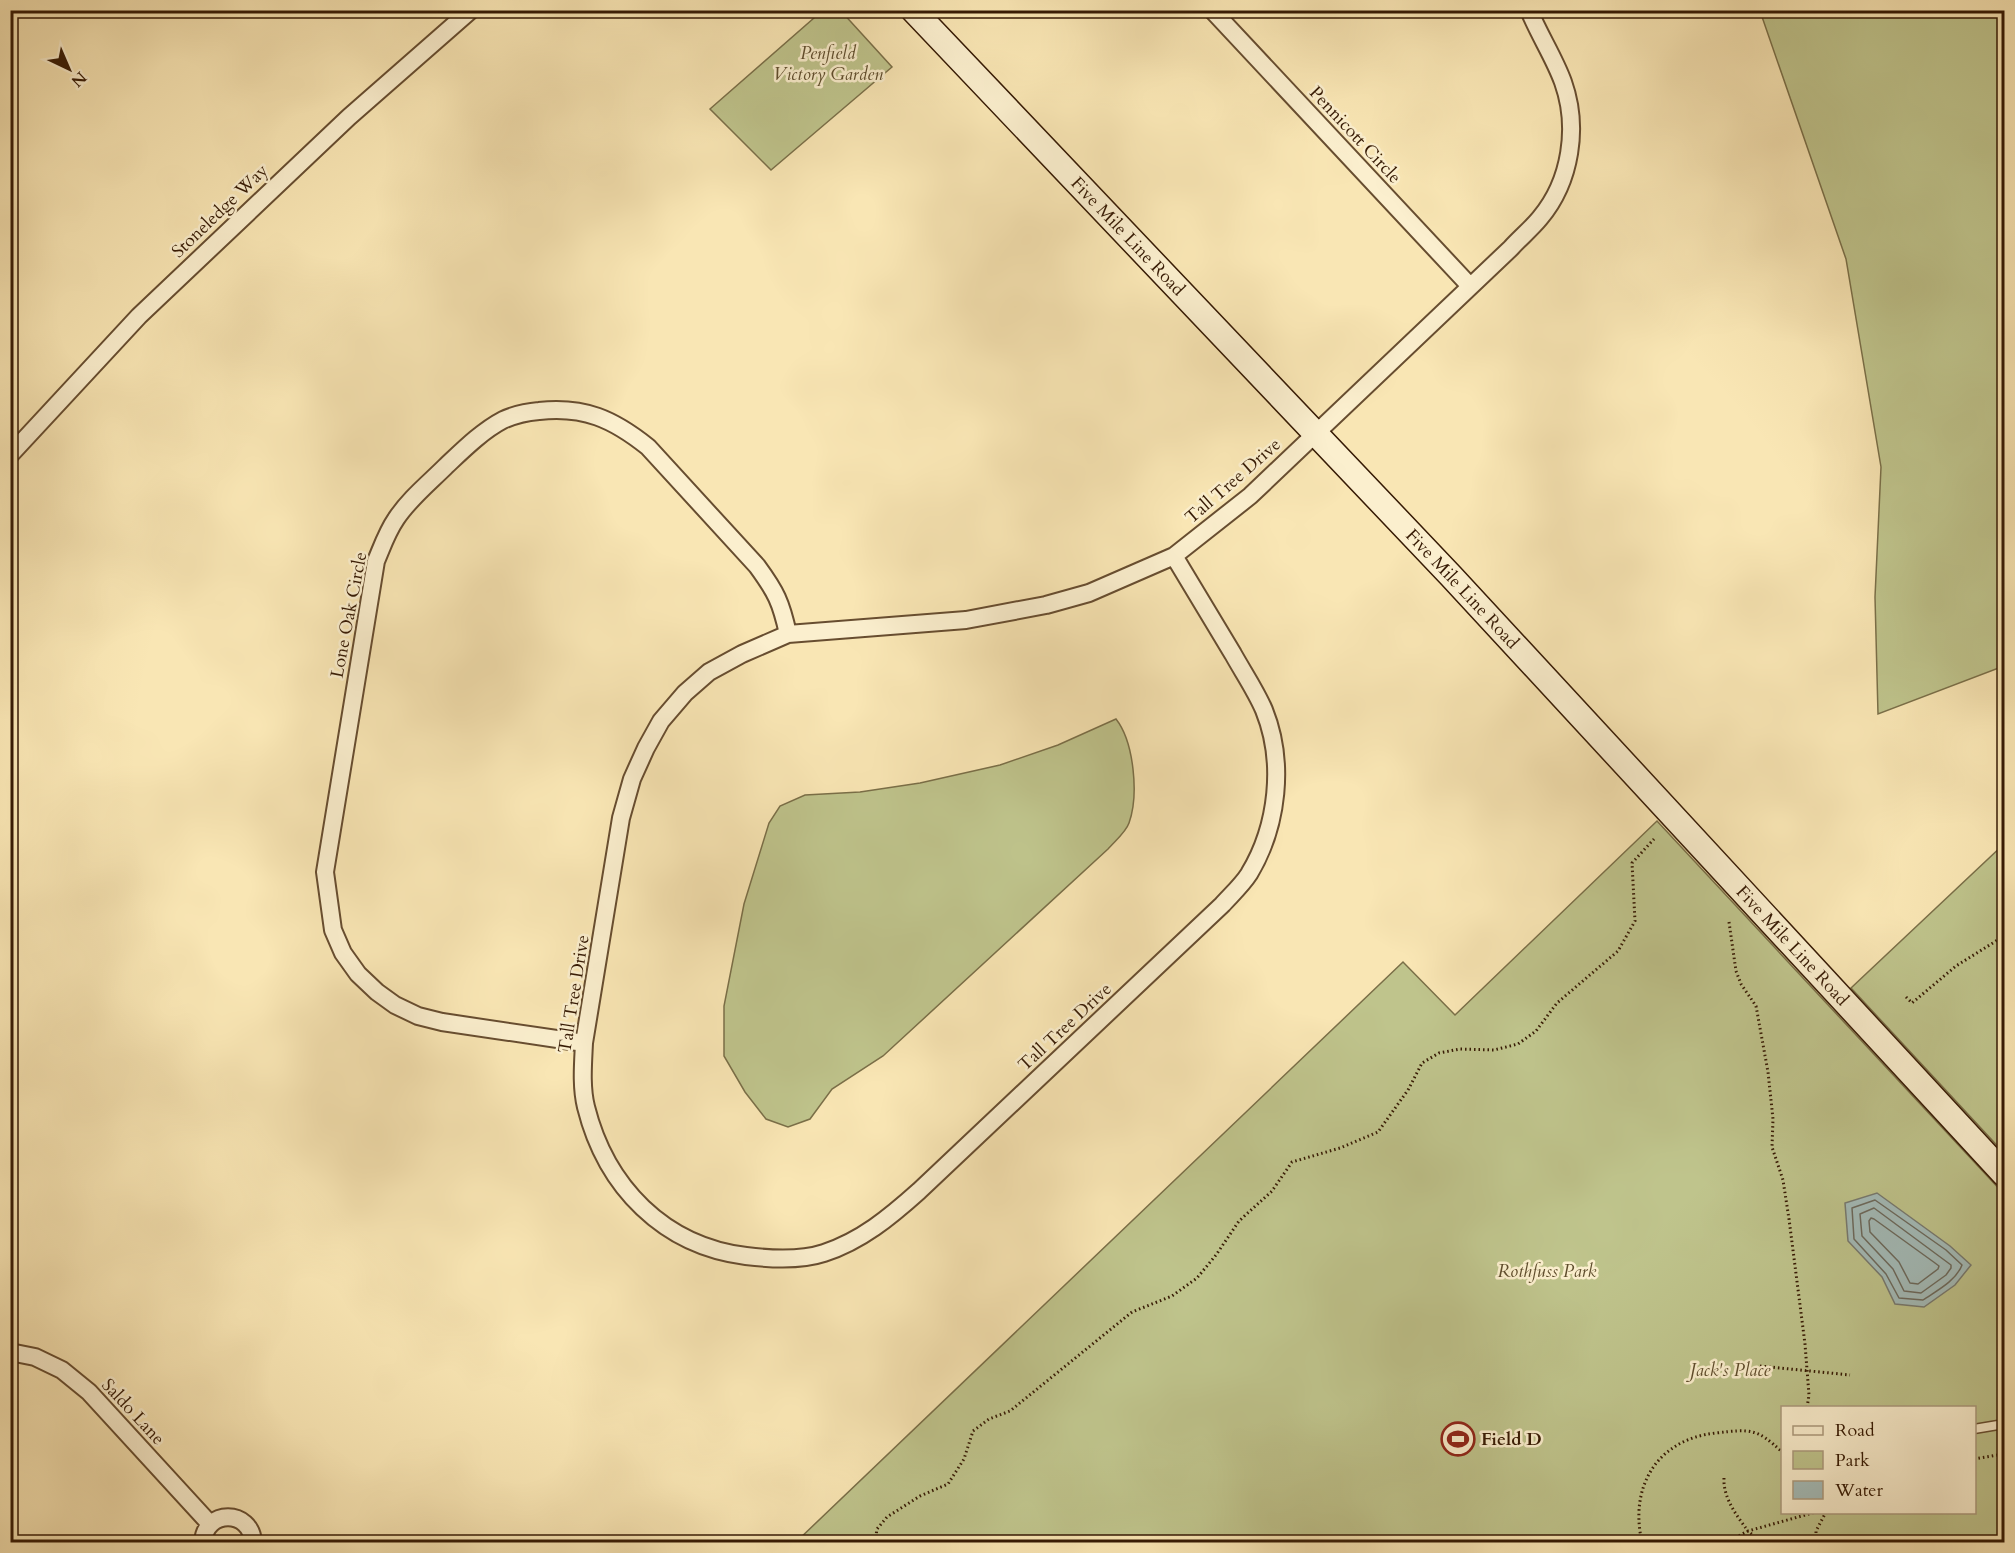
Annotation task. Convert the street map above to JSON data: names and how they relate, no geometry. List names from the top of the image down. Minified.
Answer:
{"streets":{"main road":["Five Mile Line Road"],"street":["Pennicott Circle","Stoneledge Way","Tall Tree Drive","Lone Oak Circle","Saldo Lane"]},"crossings":[["Five Mile Line Road","Tall Tree Drive"],["Tall Tree Drive","Lone Oak Circle"]],"parks":["Penfield Victory Garden","Rothfuss Park","Jack's Place"],"places":{"sports":["Field D"]},"legend":["Road","Park","Water"],"north":"bottom right"}
